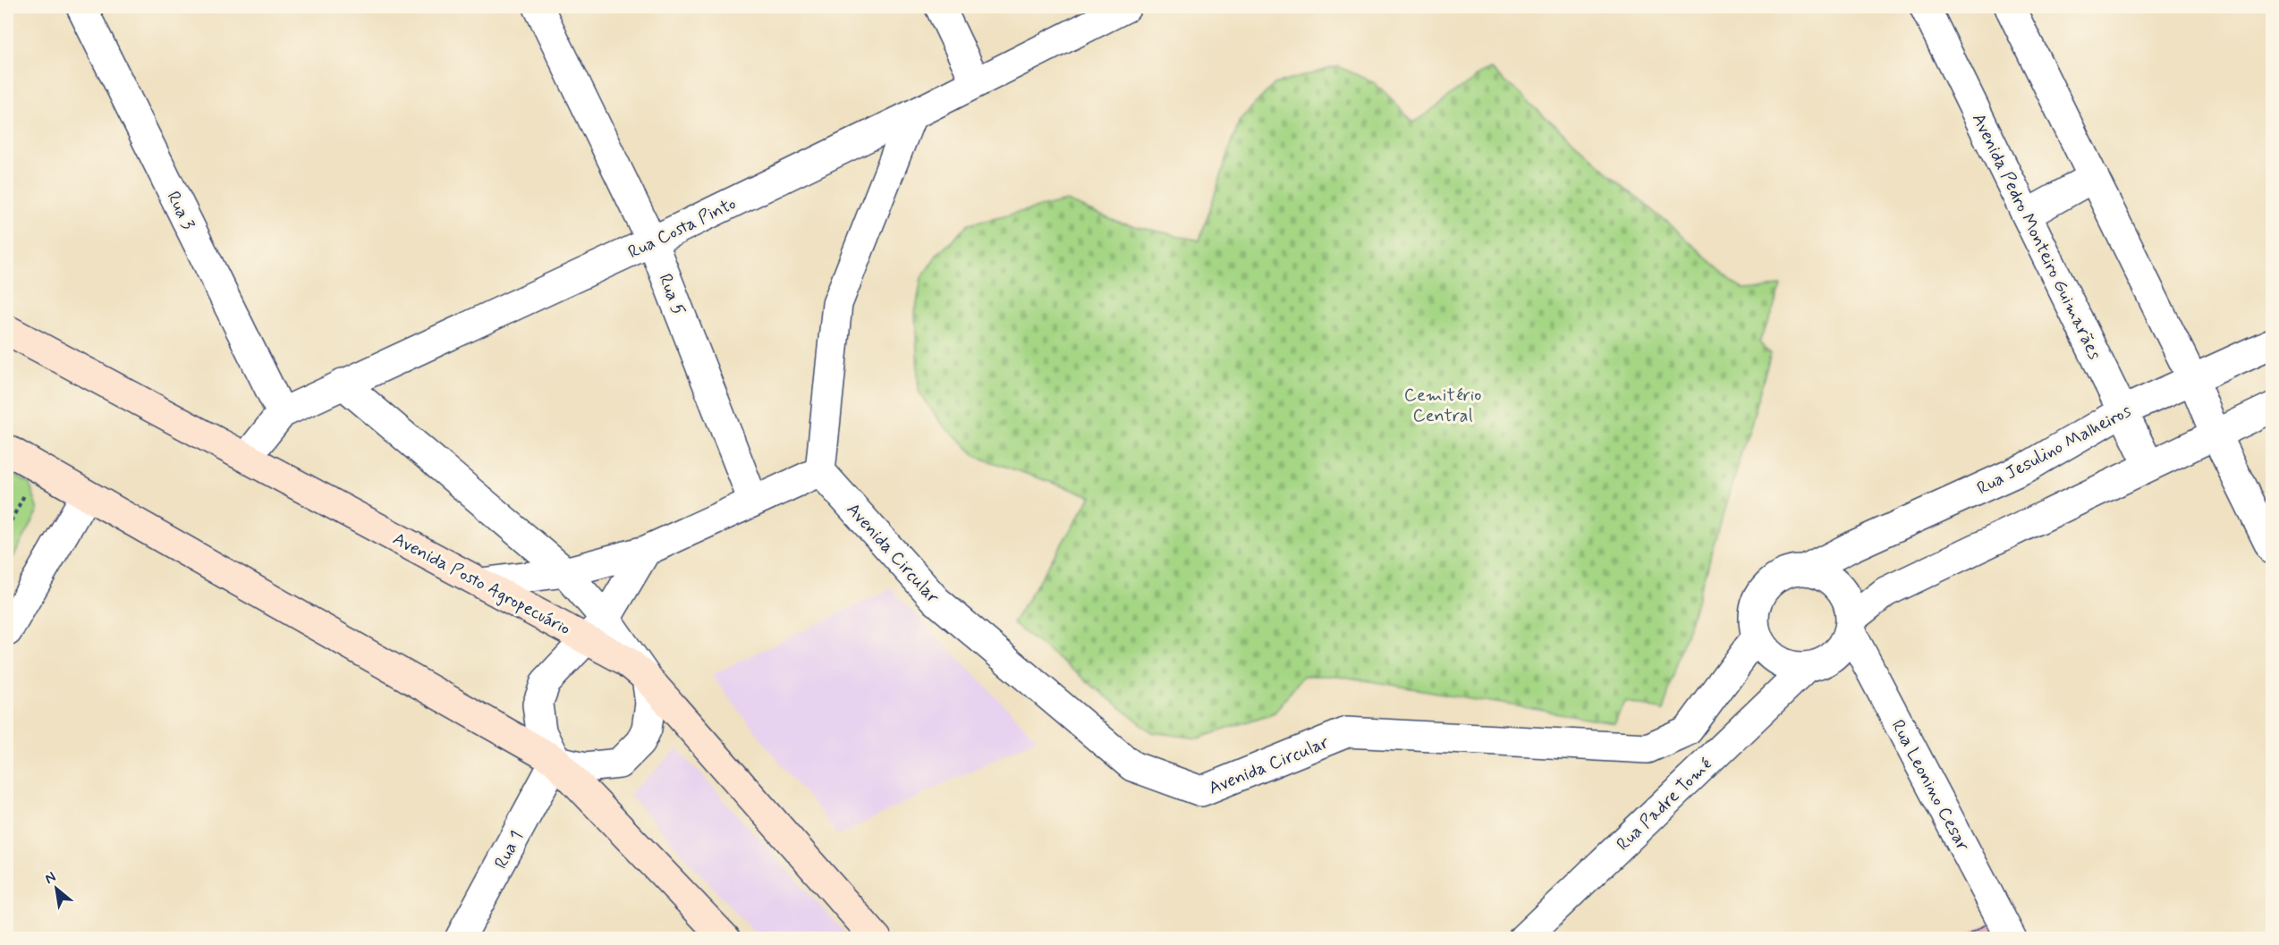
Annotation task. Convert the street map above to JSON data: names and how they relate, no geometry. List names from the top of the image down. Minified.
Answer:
{"streets":{"main road":["Avenida Posto Agropecuário"],"street":["Rua 3","Rua Costa Pinto","Avenida Pedro Monteiro Guimarães","Rua 5","Rua Jesulino Malheiros","Avenida Circular","Rua Leonino Cesar","Rua Padre Tomé","Rua 1"]},"crossings":[["Rua 3","Rua Costa Pinto"],["Rua Costa Pinto","Rua 5"],["Rua Costa Pinto","Avenida Posto Agropecuário"],["Avenida Pedro Monteiro Guimarães","Rua Jesulino Malheiros"],["Rua Jesulino Malheiros","Avenida Circular"],["Rua Jesulino Malheiros","Rua Leonino Cesar"],["Rua Jesulino Malheiros","Rua Padre Tomé"],["Avenida Circular","Rua Leonino Cesar"],["Avenida Circular","Rua Padre Tomé"],["Avenida Posto Agropecuário","Rua 1"],["Rua Leonino Cesar","Rua Padre Tomé"]],"parks":["Cemitério Central"],"north":"top left"}
